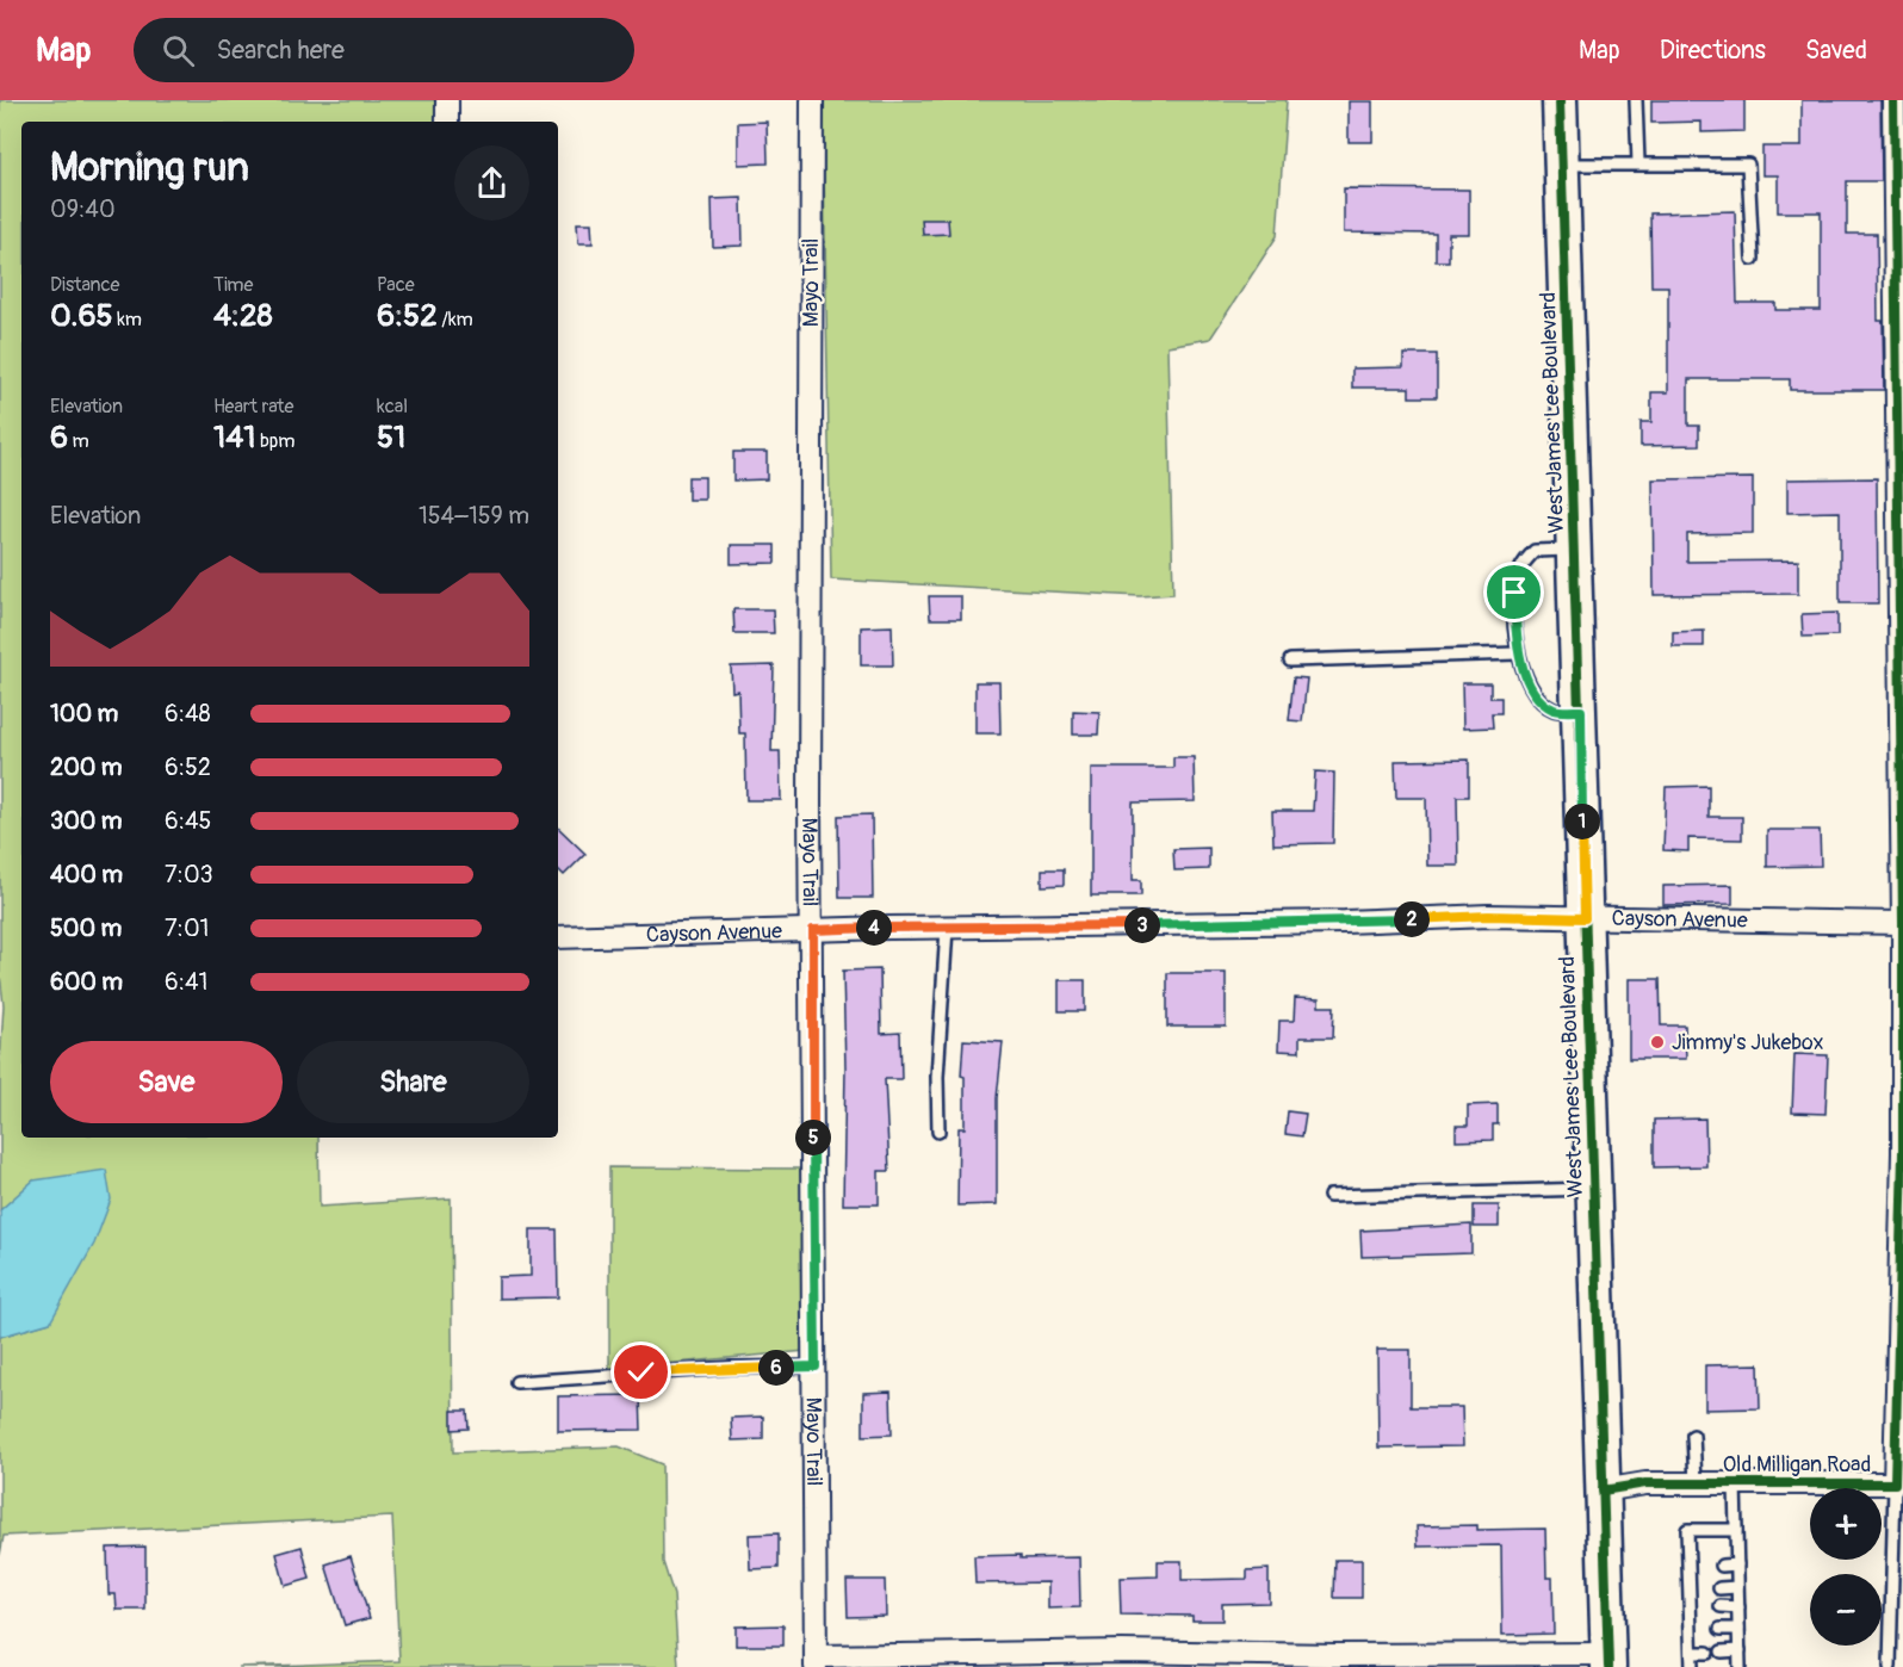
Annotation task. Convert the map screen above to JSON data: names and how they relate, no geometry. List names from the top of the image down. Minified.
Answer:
{"streets":{"main road":["West James Lee Boulevard"],"street":["Mayo Trail","Cayson Avenue","Old Milligan Road"]},"crossings":[["Mayo Trail","Cayson Avenue"],["West James Lee Boulevard","Cayson Avenue"],["West James Lee Boulevard","Old Milligan Road"],["Cayson Avenue","Old Milligan Road"]],"places":["Jimmy's Jukebox"],"page":{"header":"Map","search":"Search here","nav":["Map","Directions","Saved"],"heading":["Morning run","09:40"],"stats":[["Distance","0.65 km"],["Time","4:28"],["Pace","6:52 /km"],["Elevation","6 m"],["Heart rate","141 bpm"],["kcal","51"]],"chart":["Elevation","154–159 m"],"list":[{"name":"100 m","note":"6:48"},{"name":"200 m","note":"6:52"},{"name":"300 m","note":"6:45"},{"name":"400 m","note":"7:03"},{"name":"500 m","note":"7:01"},{"name":"600 m","note":"6:41"}],"pins":["1","2","3","4","5","6"],"buttons":["Save","Share"],"map_buttons":["+","−"]}}
